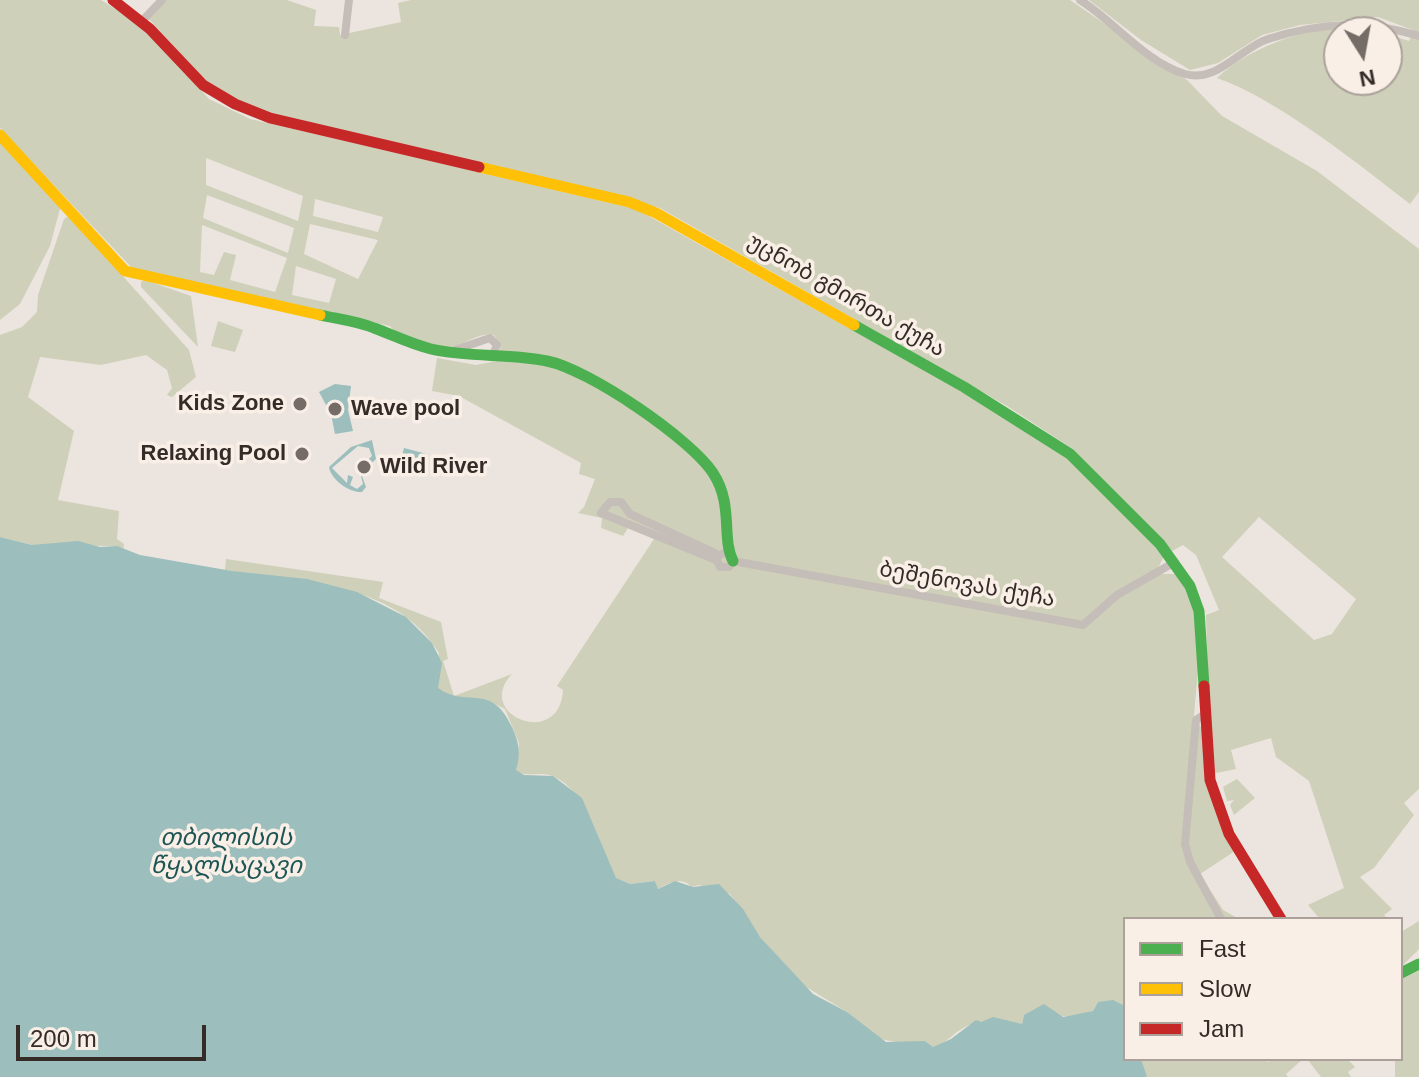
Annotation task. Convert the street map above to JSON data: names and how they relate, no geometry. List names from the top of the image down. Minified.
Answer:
{"streets":{"main road":["უცნობ გმირთა ქუჩა"],"street":["ბეშენოვას ქუჩა"]},"crossings":[["უცნობ გმირთა ქუჩა","ბეშენოვას ქუჩა"]],"water":["თბილისის წყალსაცავი"],"places":["Kids Zone","Wave pool","Relaxing Pool","Wild River"],"legend":["Fast","Slow","Jam"],"scale_bar":"200 m","north":"bottom"}
